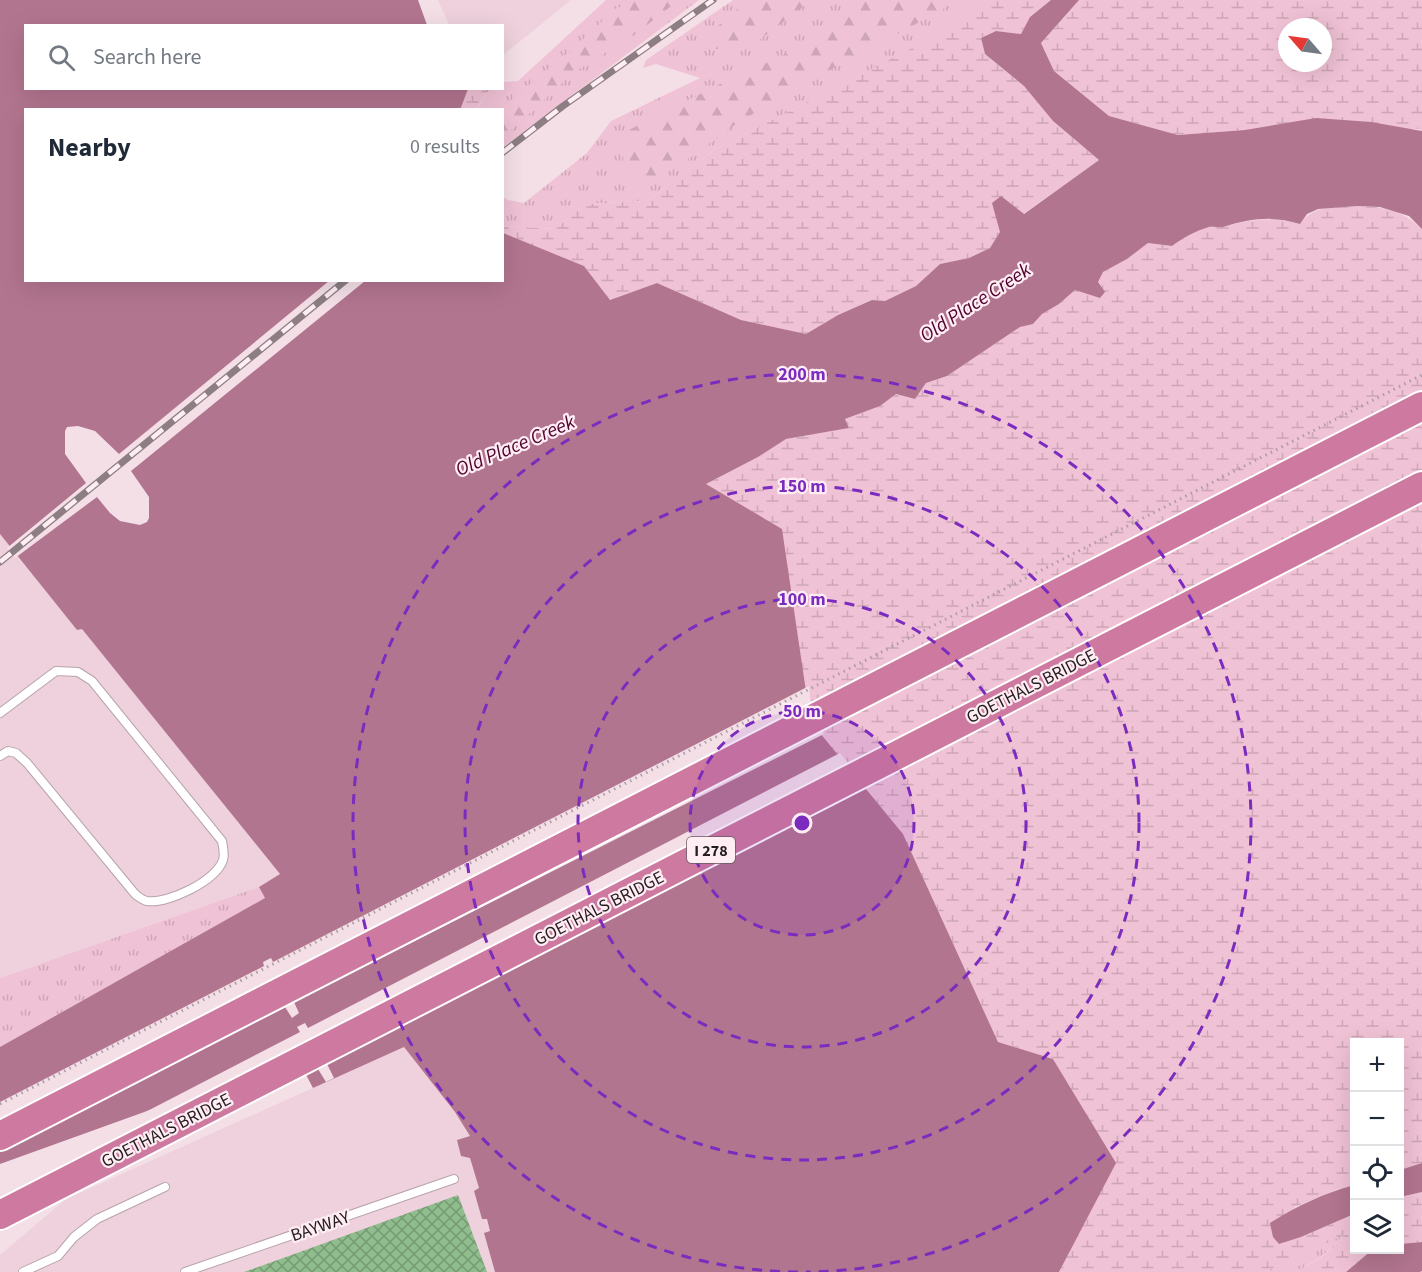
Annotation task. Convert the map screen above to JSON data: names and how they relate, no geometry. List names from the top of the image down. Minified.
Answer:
{"streets":{"highway":["GOETHALS BRIDGE","I 278"],"lane":["BAYWAY"]},"water":["Old Place Creek"],"north":"top left","page":{"search":"Search here","heading":["Nearby","0 results"],"map_buttons":["+","−"]},"rings":["200 m","150 m","100 m","50 m"]}
